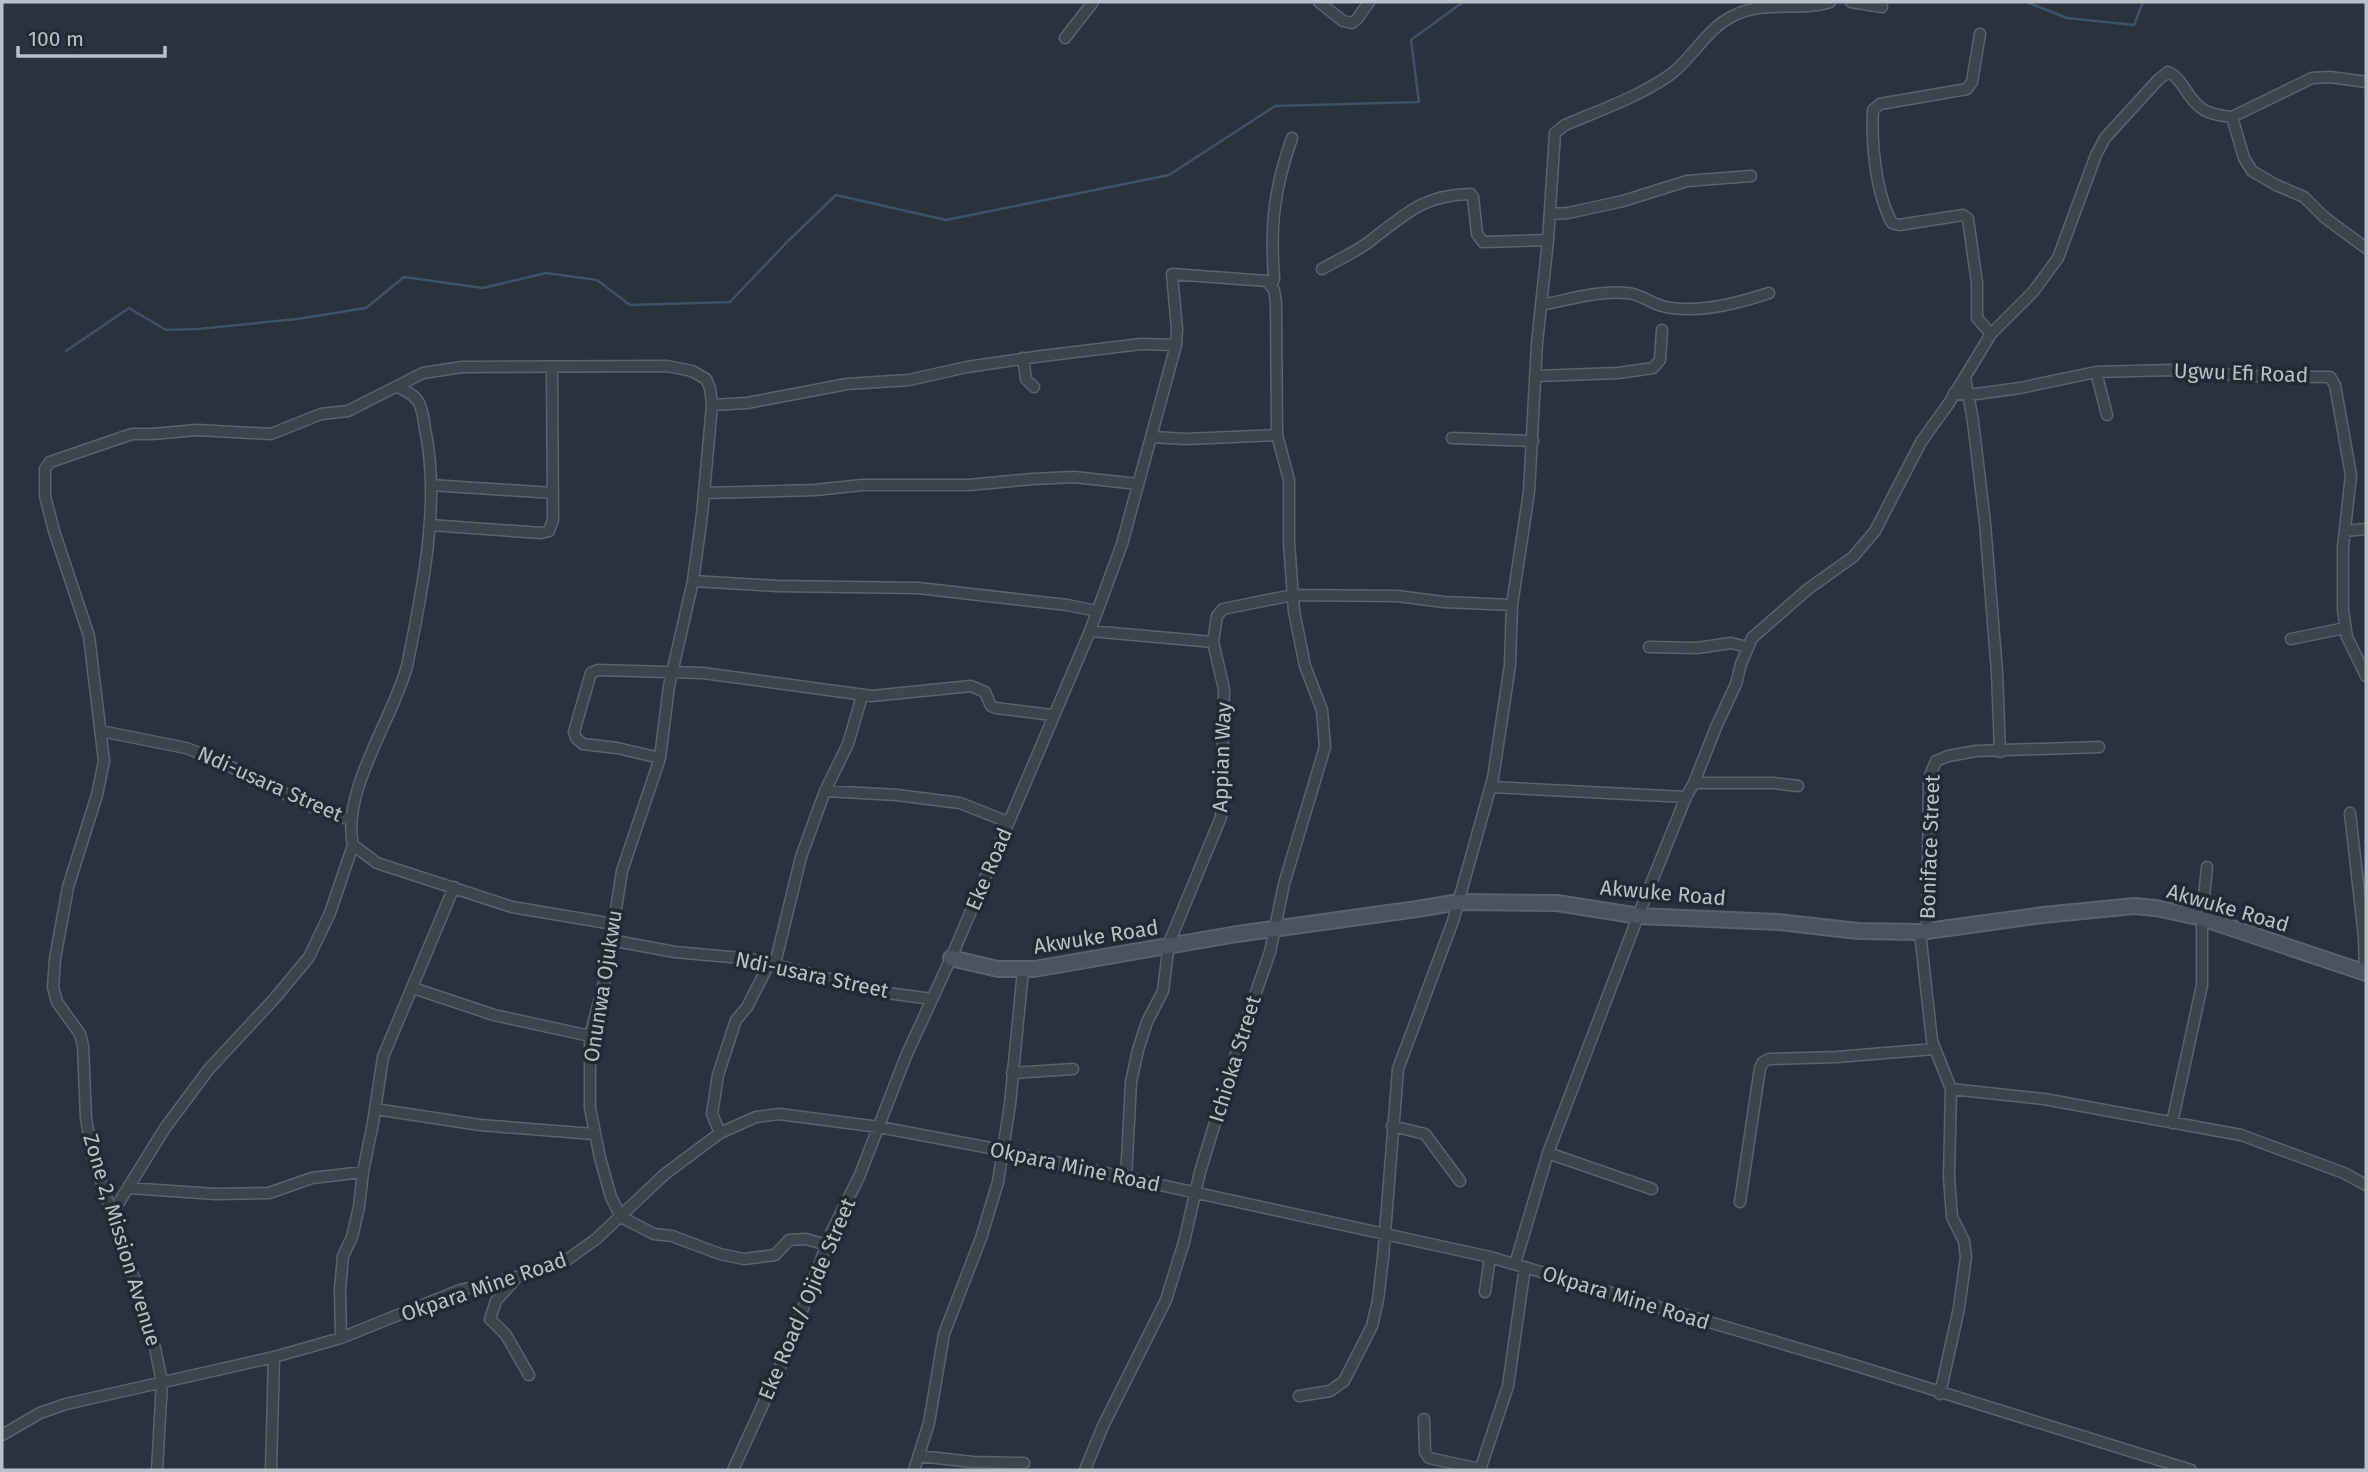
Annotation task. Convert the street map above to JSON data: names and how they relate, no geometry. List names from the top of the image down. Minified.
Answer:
{"streets":{"main road":["Akwuke Road"],"street":["Ugwu Efi Road","Appian Way","Ndi-usara Street","Boniface Street","Eke Road","Onunwa Ojukwu","Ichioka Street","Okpara Mine Road","Zone 2, Mission Avenue","Eke Road/ Ojide Street"]},"crossings":[["Appian Way","Akwuke Road"],["Appian Way","Okpara Mine Road"],["Ndi-usara Street","Eke Road"],["Ndi-usara Street","Onunwa Ojukwu"],["Ndi-usara Street","Zone 2, Mission Avenue"],["Boniface Street","Akwuke Road"],["Boniface Street","Okpara Mine Road"],["Eke Road","Akwuke Road"],["Eke Road","Ichioka Street"],["Eke Road","Okpara Mine Road"],["Eke Road","Eke Road/ Ojide Street"],["Akwuke Road","Ichioka Street"],["Onunwa Ojukwu","Okpara Mine Road"],["Ichioka Street","Okpara Mine Road"],["Okpara Mine Road","Zone 2, Mission Avenue"],["Okpara Mine Road","Eke Road/ Ojide Street"]],"scale_bar":"100 m"}
